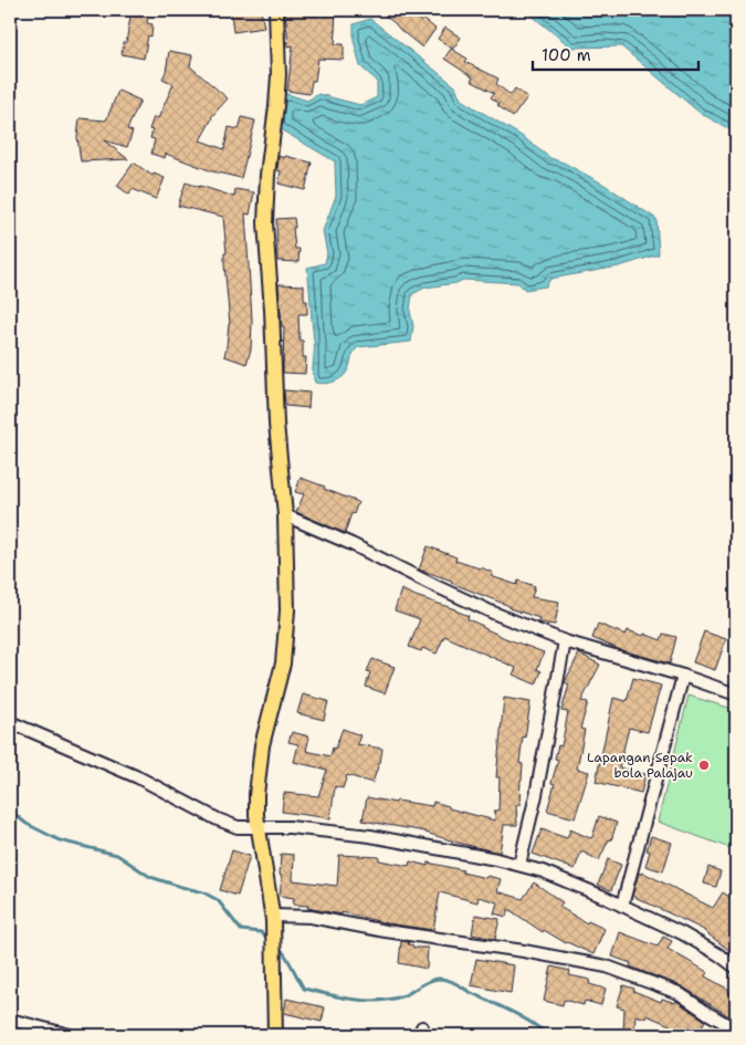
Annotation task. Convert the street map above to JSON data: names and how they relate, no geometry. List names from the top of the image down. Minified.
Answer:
{"places":["Lapangan Sepak bola Palajau"],"scale_bar":"100 m"}
